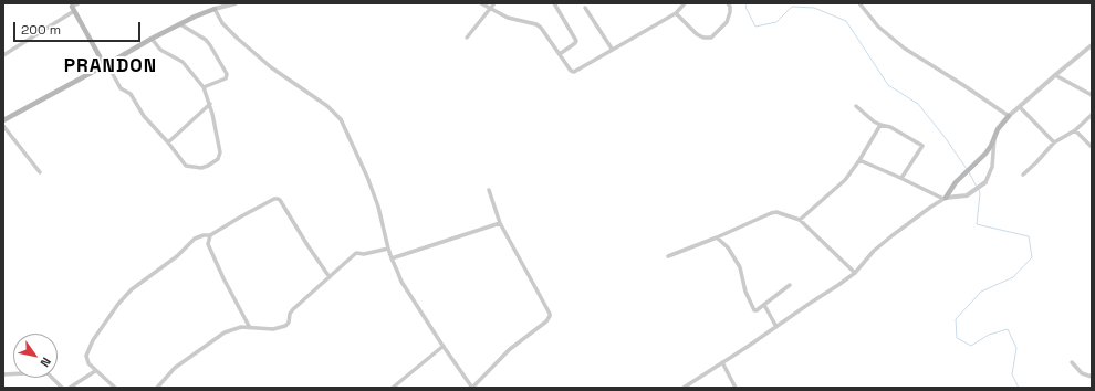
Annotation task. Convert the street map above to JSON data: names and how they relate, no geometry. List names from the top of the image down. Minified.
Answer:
{"districts":["PRANDON"],"scale_bar":"200 m","north":"bottom right"}
